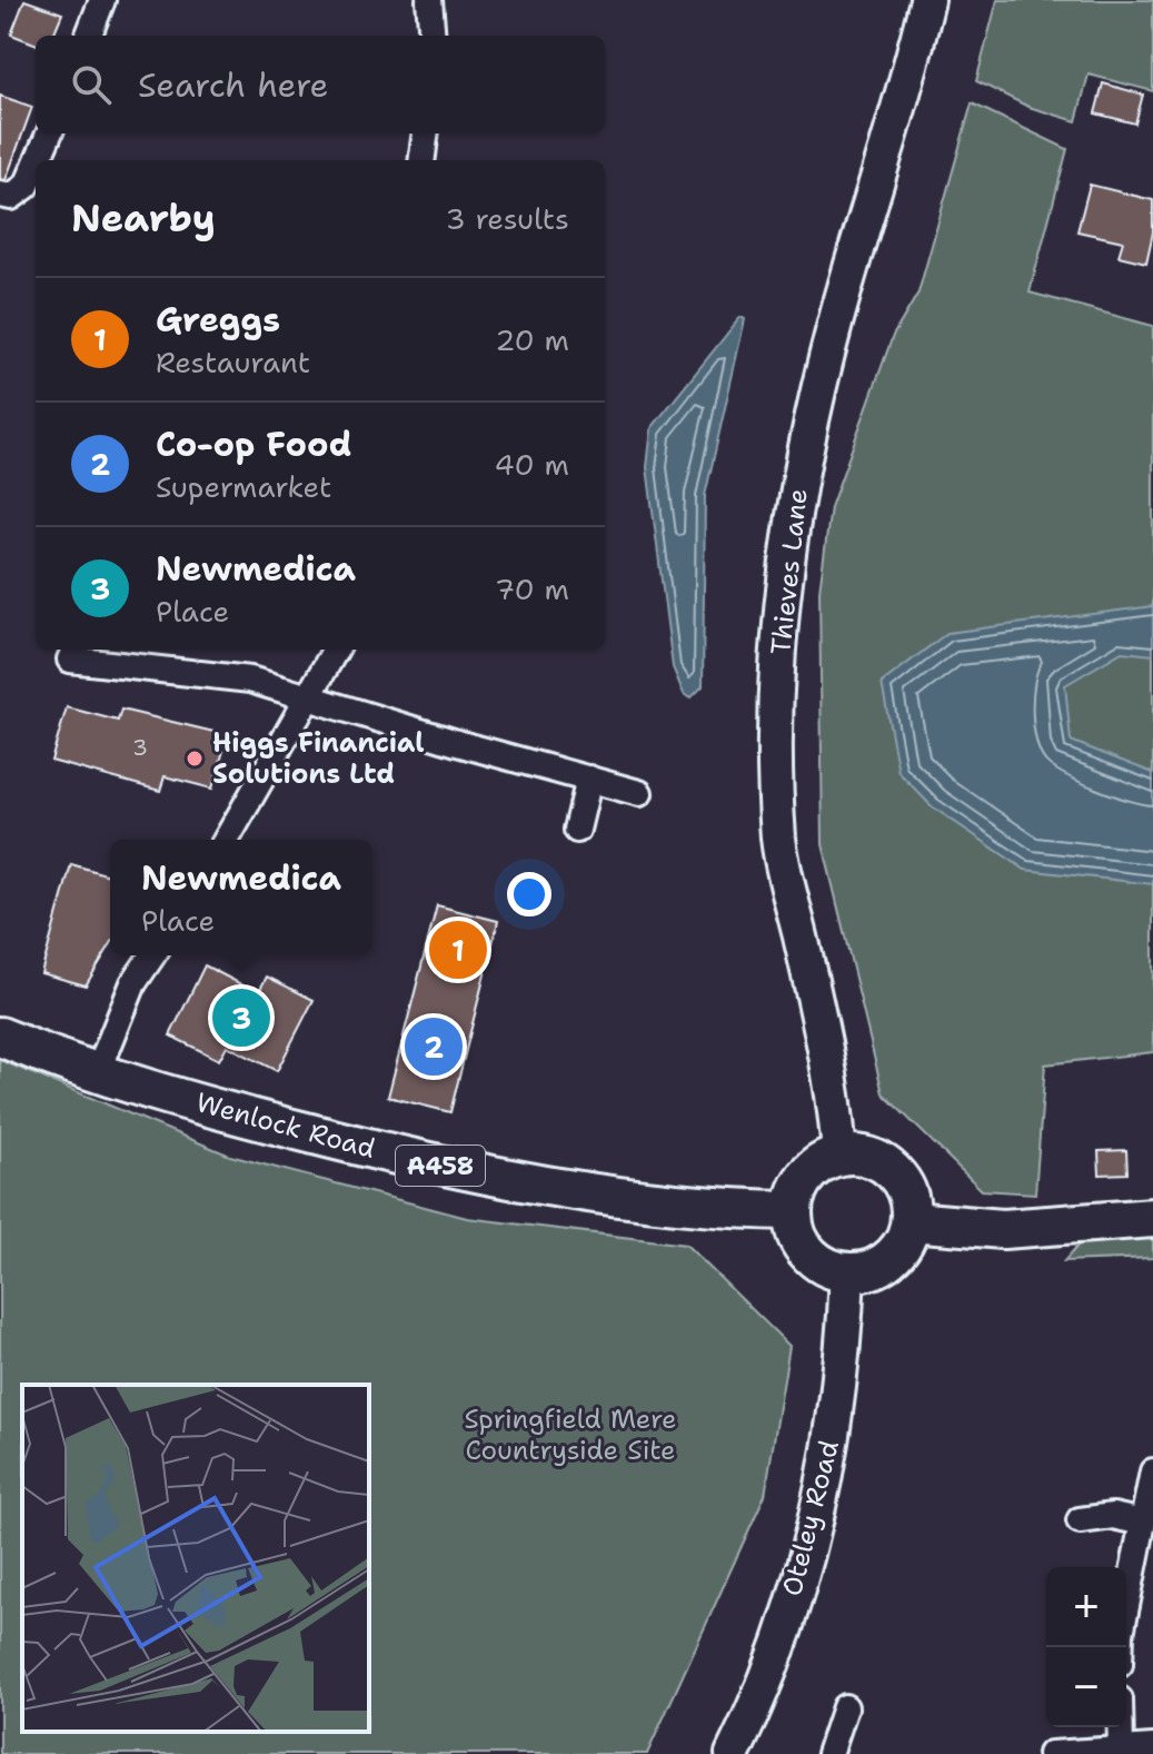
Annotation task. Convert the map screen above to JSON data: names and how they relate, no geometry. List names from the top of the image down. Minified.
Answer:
{"streets":{"main road":["Thieves Lane","Wenlock Road","A458","Oteley Road"]},"crossings":[["Thieves Lane","Wenlock Road"],["Thieves Lane","Oteley Road"],["Wenlock Road","Oteley Road"]],"parks":["Springfield Mere Countryside Site"],"places":["Higgs Financial Solutions Ltd"],"house_numbers":["3"],"page":{"search":"Search here","heading":["Nearby","3 results"],"list":[{"mark":"1","name":"Greggs","note":"Restaurant","value":"20 m"},{"mark":"2","name":"Co-op Food","note":"Supermarket","value":"40 m"},{"mark":"3","name":"Newmedica","note":"Place","value":"70 m"}],"popup":["Newmedica","Place"],"pins":["1","3","2"],"map_buttons":["+","−"]}}
